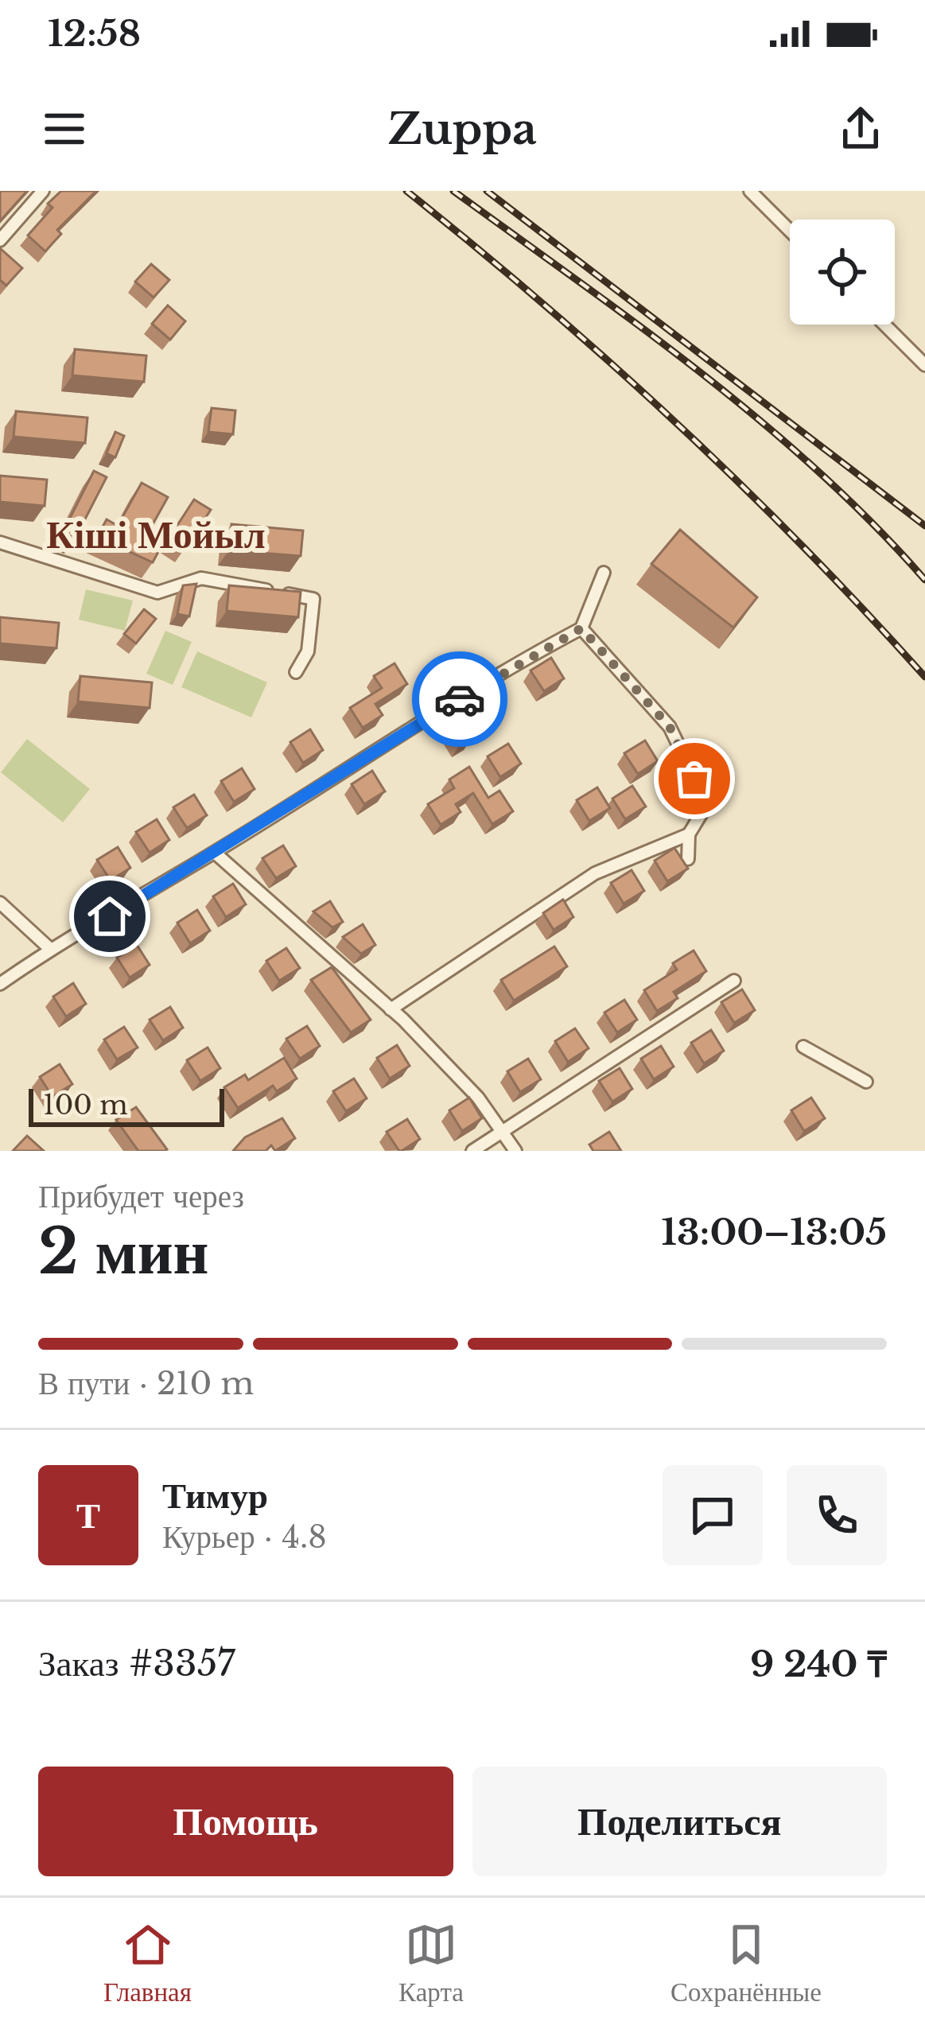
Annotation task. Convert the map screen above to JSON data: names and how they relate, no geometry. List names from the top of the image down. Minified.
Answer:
{"districts":["Кіші Мойыл"],"scale_bar":"100 m","page":{"status":"12:58","header":"Zuppa","scale":"100 m","heading":["2 мин","Прибудет через","13:00–13:05"],"panel":["Тимур","Курьер · 4.8","Заказ #3357","9 240 ₸"],"bar":"В пути · 210 m","round":"Т","buttons":["Помощь","Поделиться"],"tabs":["Главная","Карта","Сохранённые"]}}
